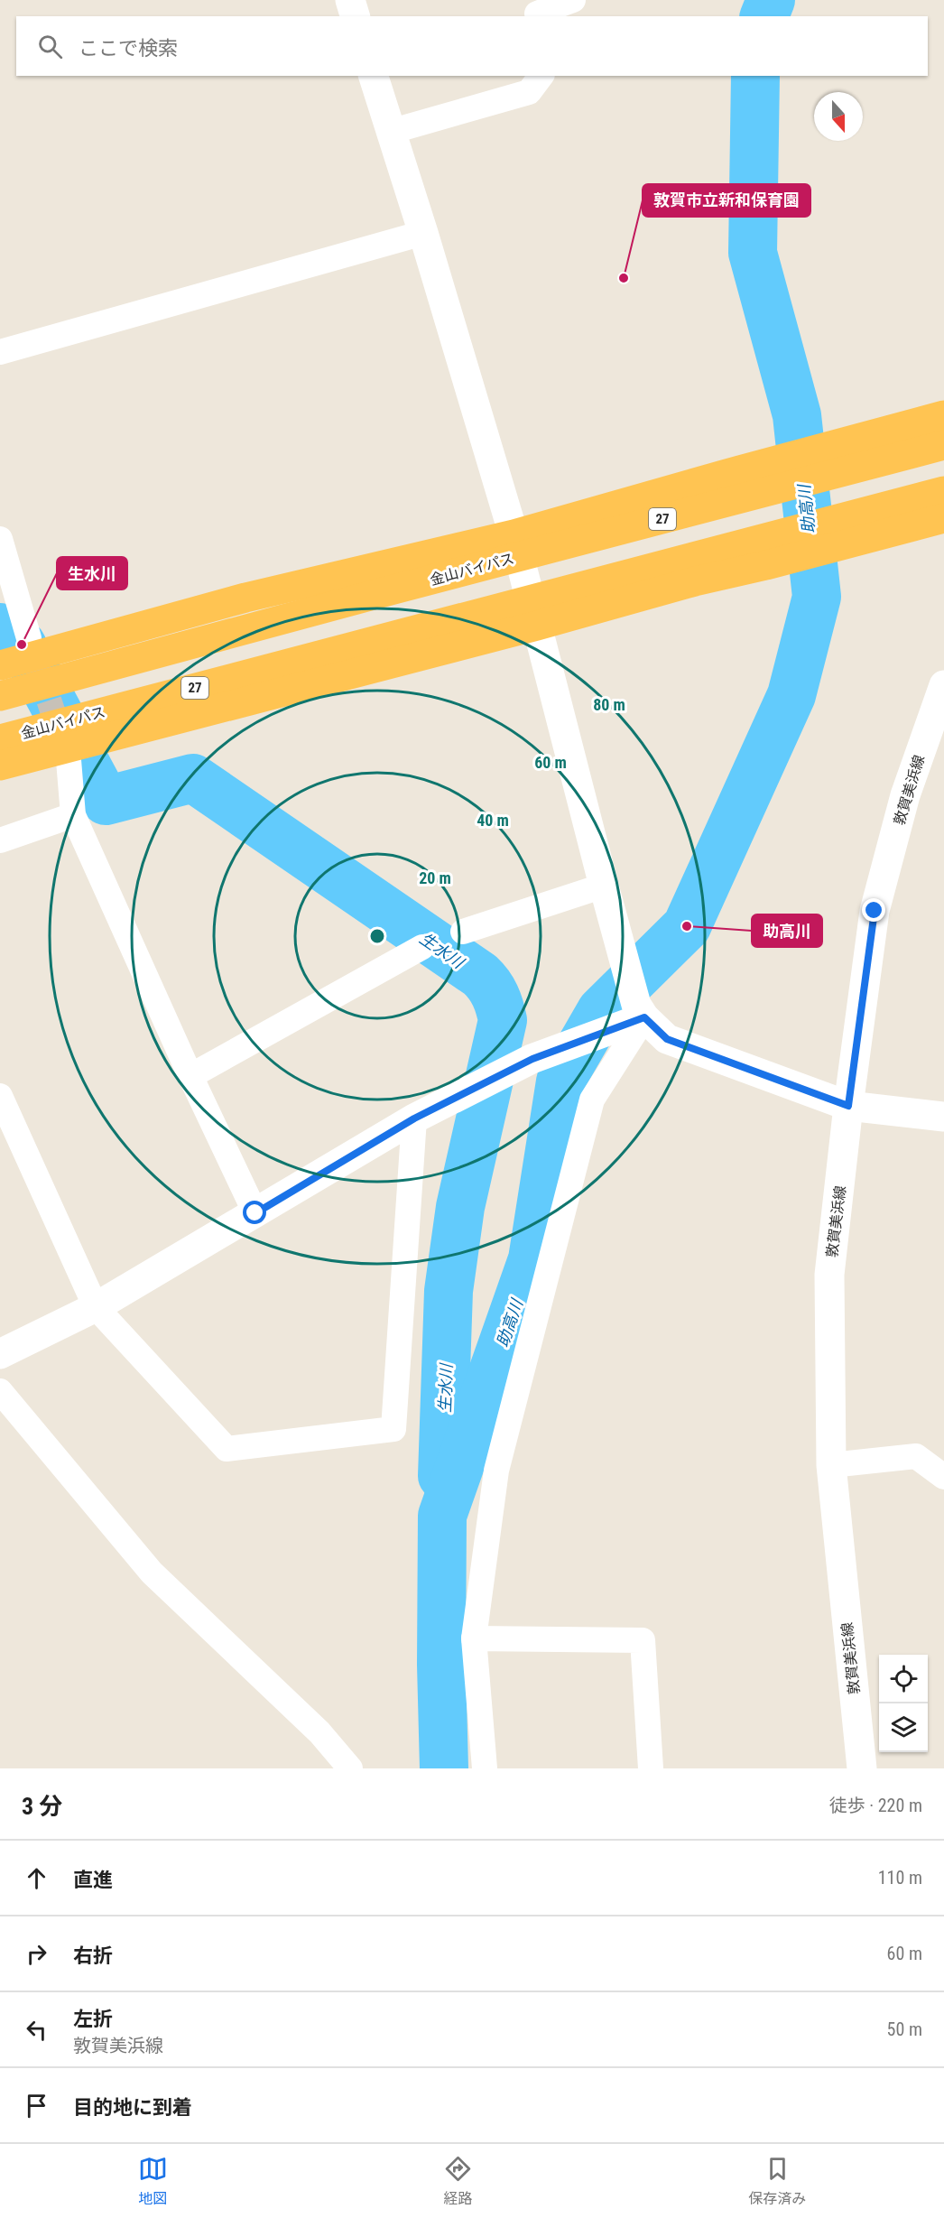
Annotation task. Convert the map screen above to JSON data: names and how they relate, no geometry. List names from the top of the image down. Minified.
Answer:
{"streets":{"highway":["27","金山バイパス"],"street":["敦賀美浜線"]},"water":["助高川","生水川"],"places":["敦賀市立新和保育園","生水川","助高川"],"north":"bottom","page":{"search":"ここで検索","heading":["3 分","徒歩 · 220 m"],"list":[["直進","110 m"],["右折","60 m"],["左折","敦賀美浜線","50 m"],"目的地に到着"],"nav":["地図","経路","保存済み"]},"rings":["80 m","60 m","40 m","20 m"]}
